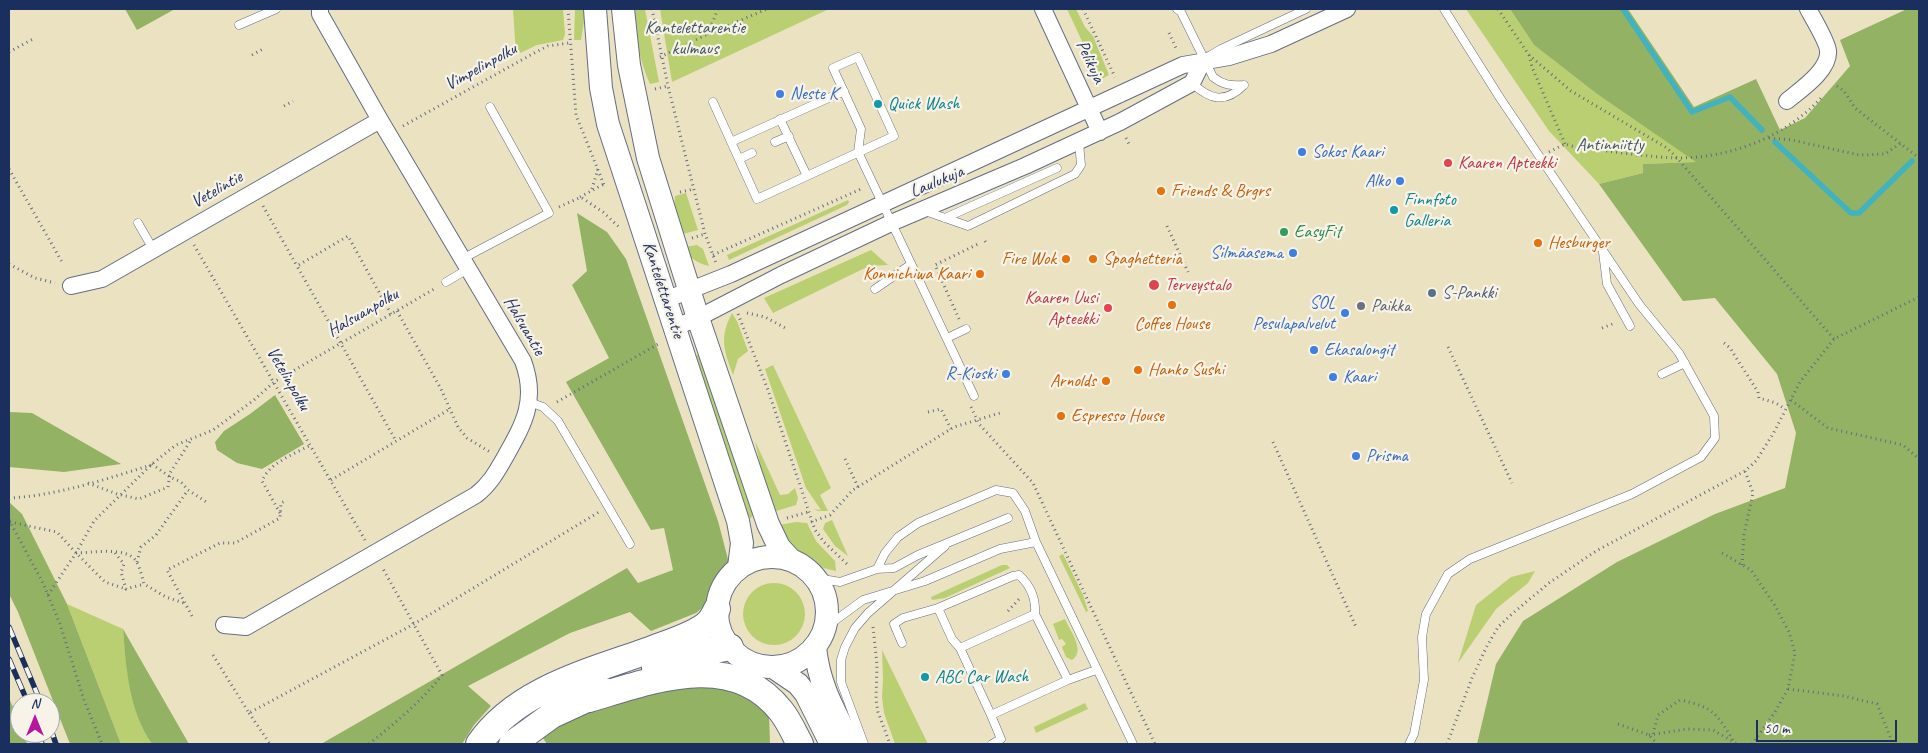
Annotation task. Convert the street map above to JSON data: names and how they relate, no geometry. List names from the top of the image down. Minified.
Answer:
{"streets":{"main road":["Kantelettarentie"],"street":["Pelikuja","Laulukuja","Vetelintie","Halsuantie"],"path":["Vimpelinpolku","Halsuanpolku","Vetelinpolku"]},"crossings":[["Pelikuja","Laulukuja"],["Laulukuja","Kantelettarentie"],["Vetelintie","Halsuantie"],["Vetelintie","Vetelinpolku"],["Halsuanpolku","Vetelinpolku"]],"parks":["Kantelettarentie kulmaus","Antinniitty"],"places":["Neste K","Quick Wash","Sokos Kaari","Kaaren Apteekki","Alko","Friends & Brgrs","Finnfoto Galleria","EasyFit","Hesburger","Silmäasema","Fire Wok","Spaghetteria","Konnichiwa Kaari","Terveystalo","S-Pankki","Coffee House","Paikka","Kaaren Uusi Apteekki","SOL Pesulapalvelut","Ekasalongit","Hanko Sushi","R-Kioski","Kaari","Arnolds","Espresso House","Prisma","ABC Car Wash"],"scale_bar":"50 m","north":"top"}
